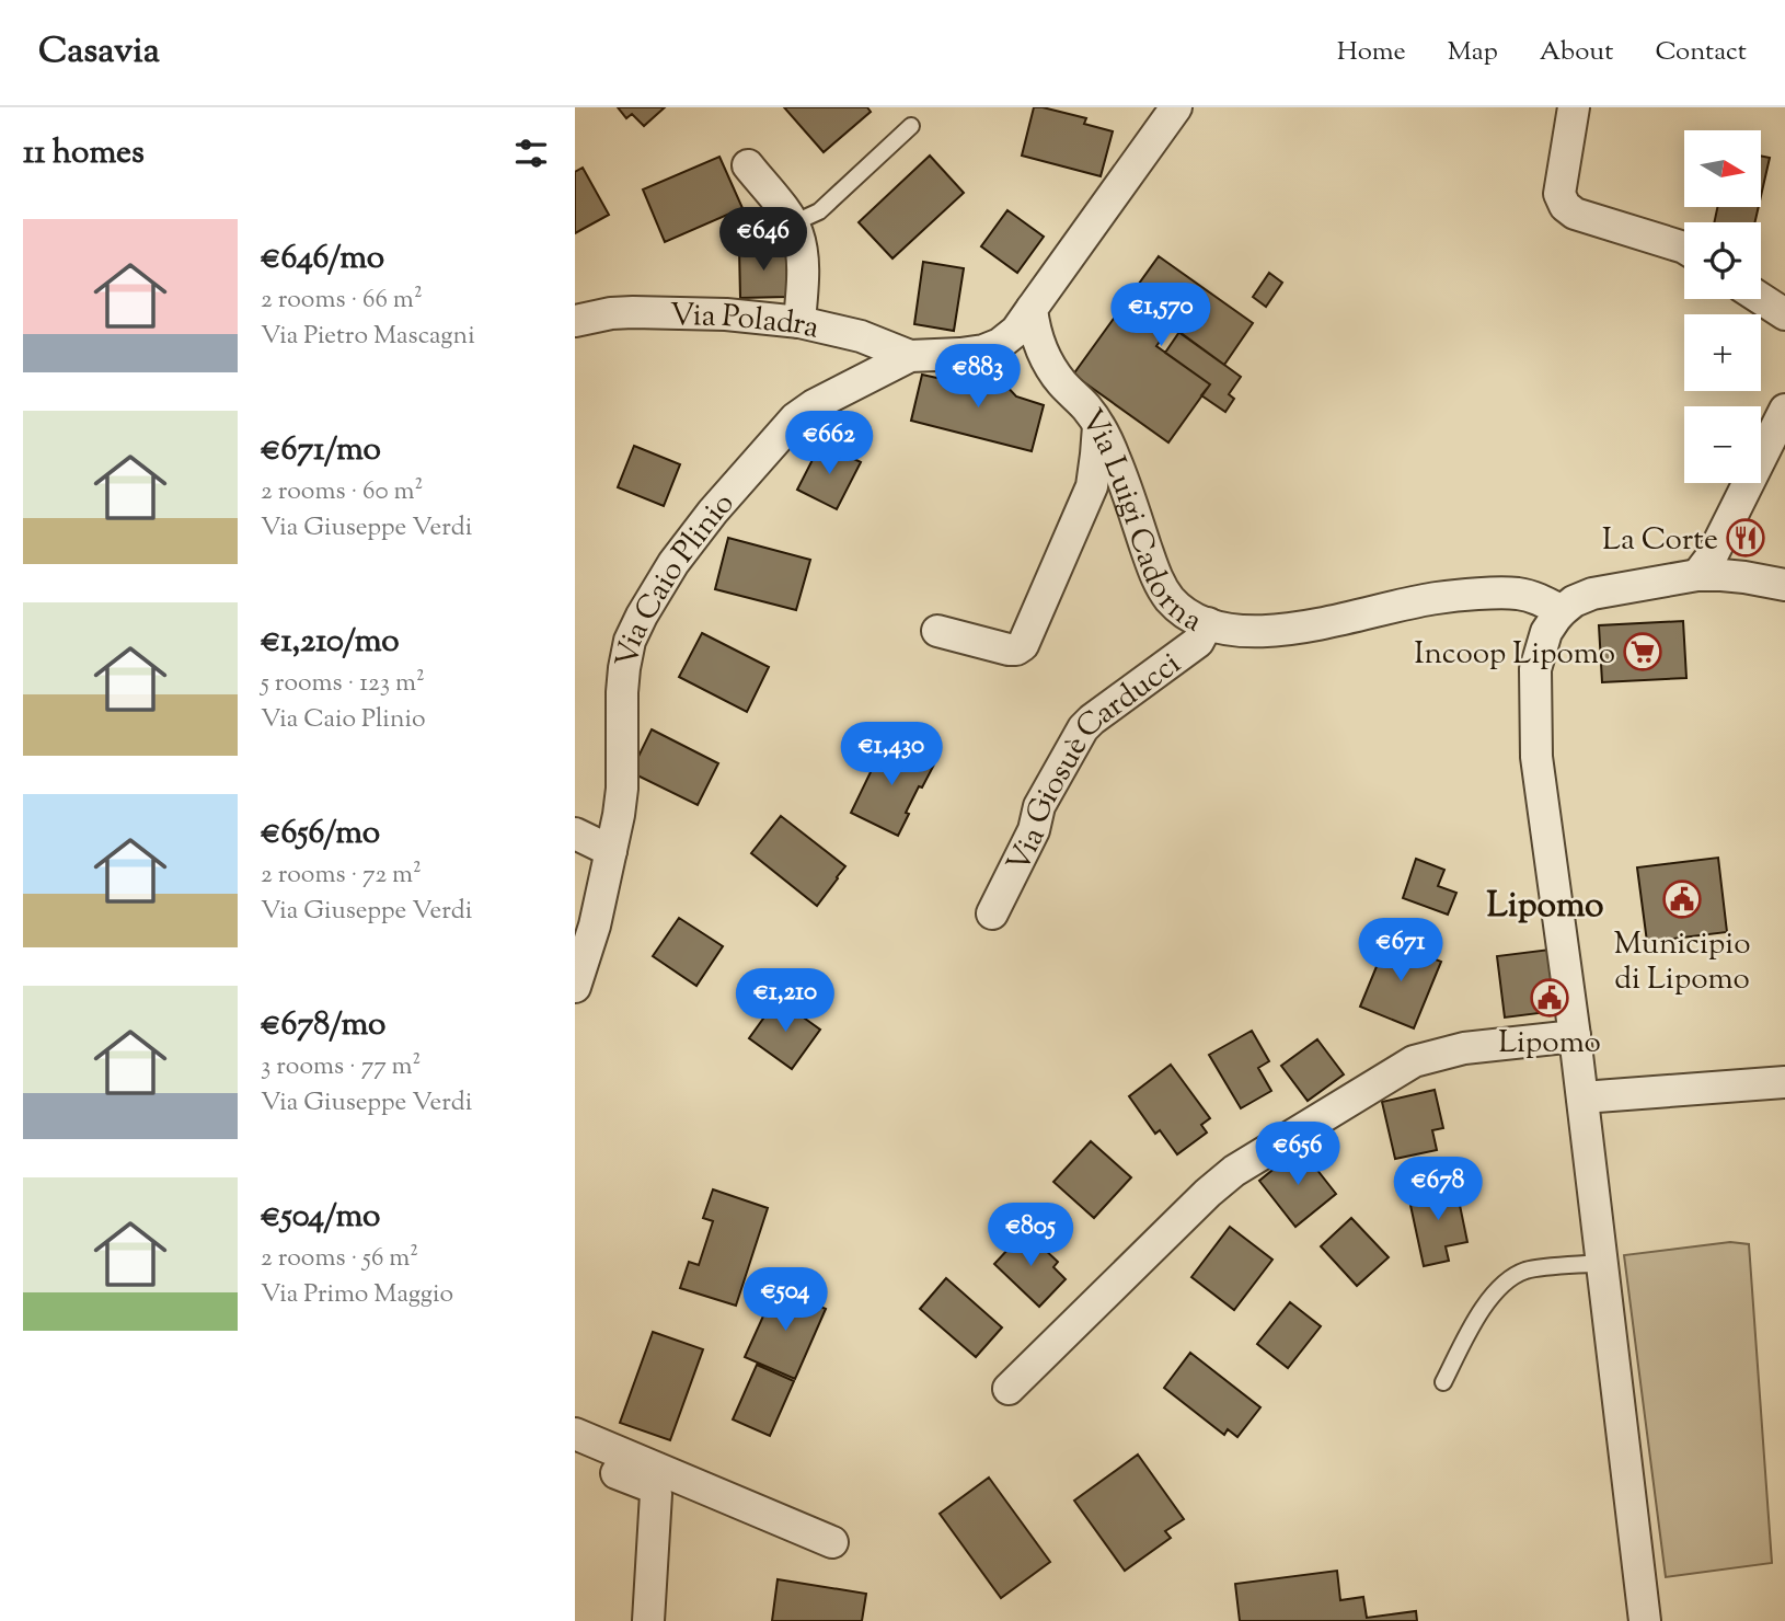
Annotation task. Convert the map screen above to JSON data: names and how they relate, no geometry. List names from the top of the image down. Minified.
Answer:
{"streets":{"street":["Via Poladra","Via Luigi Cadorna","Via Caio Plinio","Via Giosuè Carducci"]},"crossings":[["Via Poladra","Via Caio Plinio"],["Via Luigi Cadorna","Via Caio Plinio"],["Via Luigi Cadorna","Via Giosuè Carducci"]],"districts":["Lipomo"],"places":{"restaurant":["La Corte"],"supermarket":["Incoop Lipomo"],"public building":["Municipio di Lipomo","Lipomo"]},"north":"right","page":{"header":"Casavia","nav":["Home","Map","About","Contact"],"heading":"11 homes","map_buttons":["+","−"],"list":[{"name":"€646/mo","note":"2 rooms · 66 m² · Via Pietro Mascagni"},{"name":"€671/mo","note":"2 rooms · 60 m² · Via Giuseppe Verdi"},{"name":"€1,210/mo","note":"5 rooms · 123 m² · Via Caio Plinio"},{"name":"€656/mo","note":"2 rooms · 72 m² · Via Giuseppe Verdi"},{"name":"€678/mo","note":"3 rooms · 77 m² · Via Giuseppe Verdi"},{"name":"€504/mo","note":"2 rooms · 56 m² · Via Primo Maggio"}],"price":["€646","€1,570","€883","€662","€1,430","€671","€1,210","€656","€678","€805","€504"]}}
